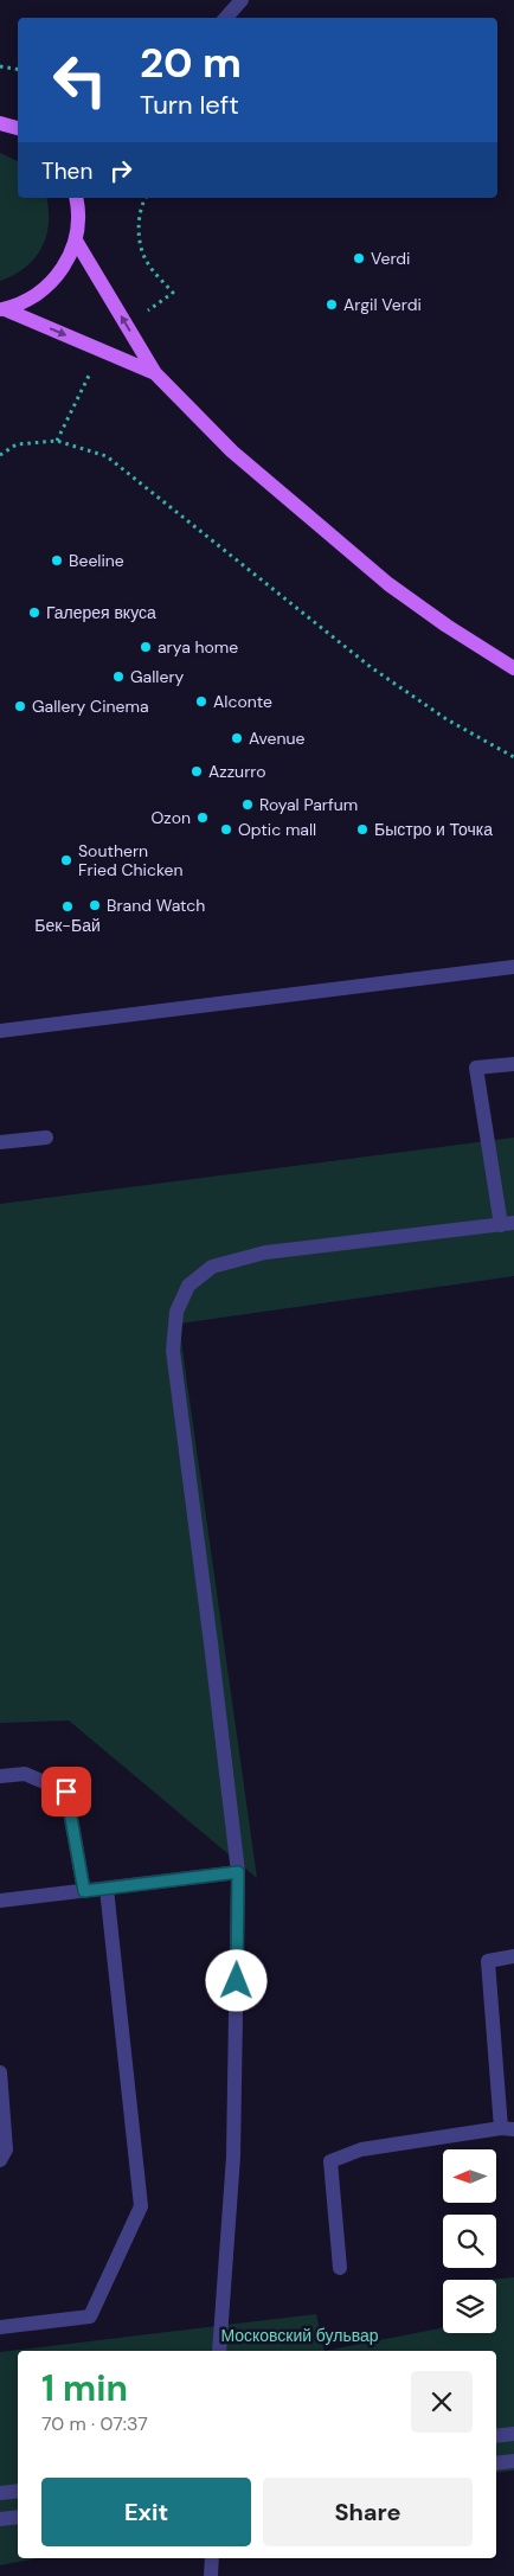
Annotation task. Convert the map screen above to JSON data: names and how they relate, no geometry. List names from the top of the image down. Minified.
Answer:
{"parks":["Московский бульвар"],"places":["Verdi","Argil Verdi","Beeline","Галерея вкуса","arya home","Gallery","Alconte","Gallery Cinema","Avenue","Azzurro","Royal Parfum","Ozon","Optic mall","Быстро и Точка","Southern Fried Chicken","Brand Watch","Бек-Бай"],"north":"left","page":{"turn":["20 m","Turn left"],"then":"Then","heading":["1 min","70 m · 07:37"],"buttons":["Exit","Share"]}}
